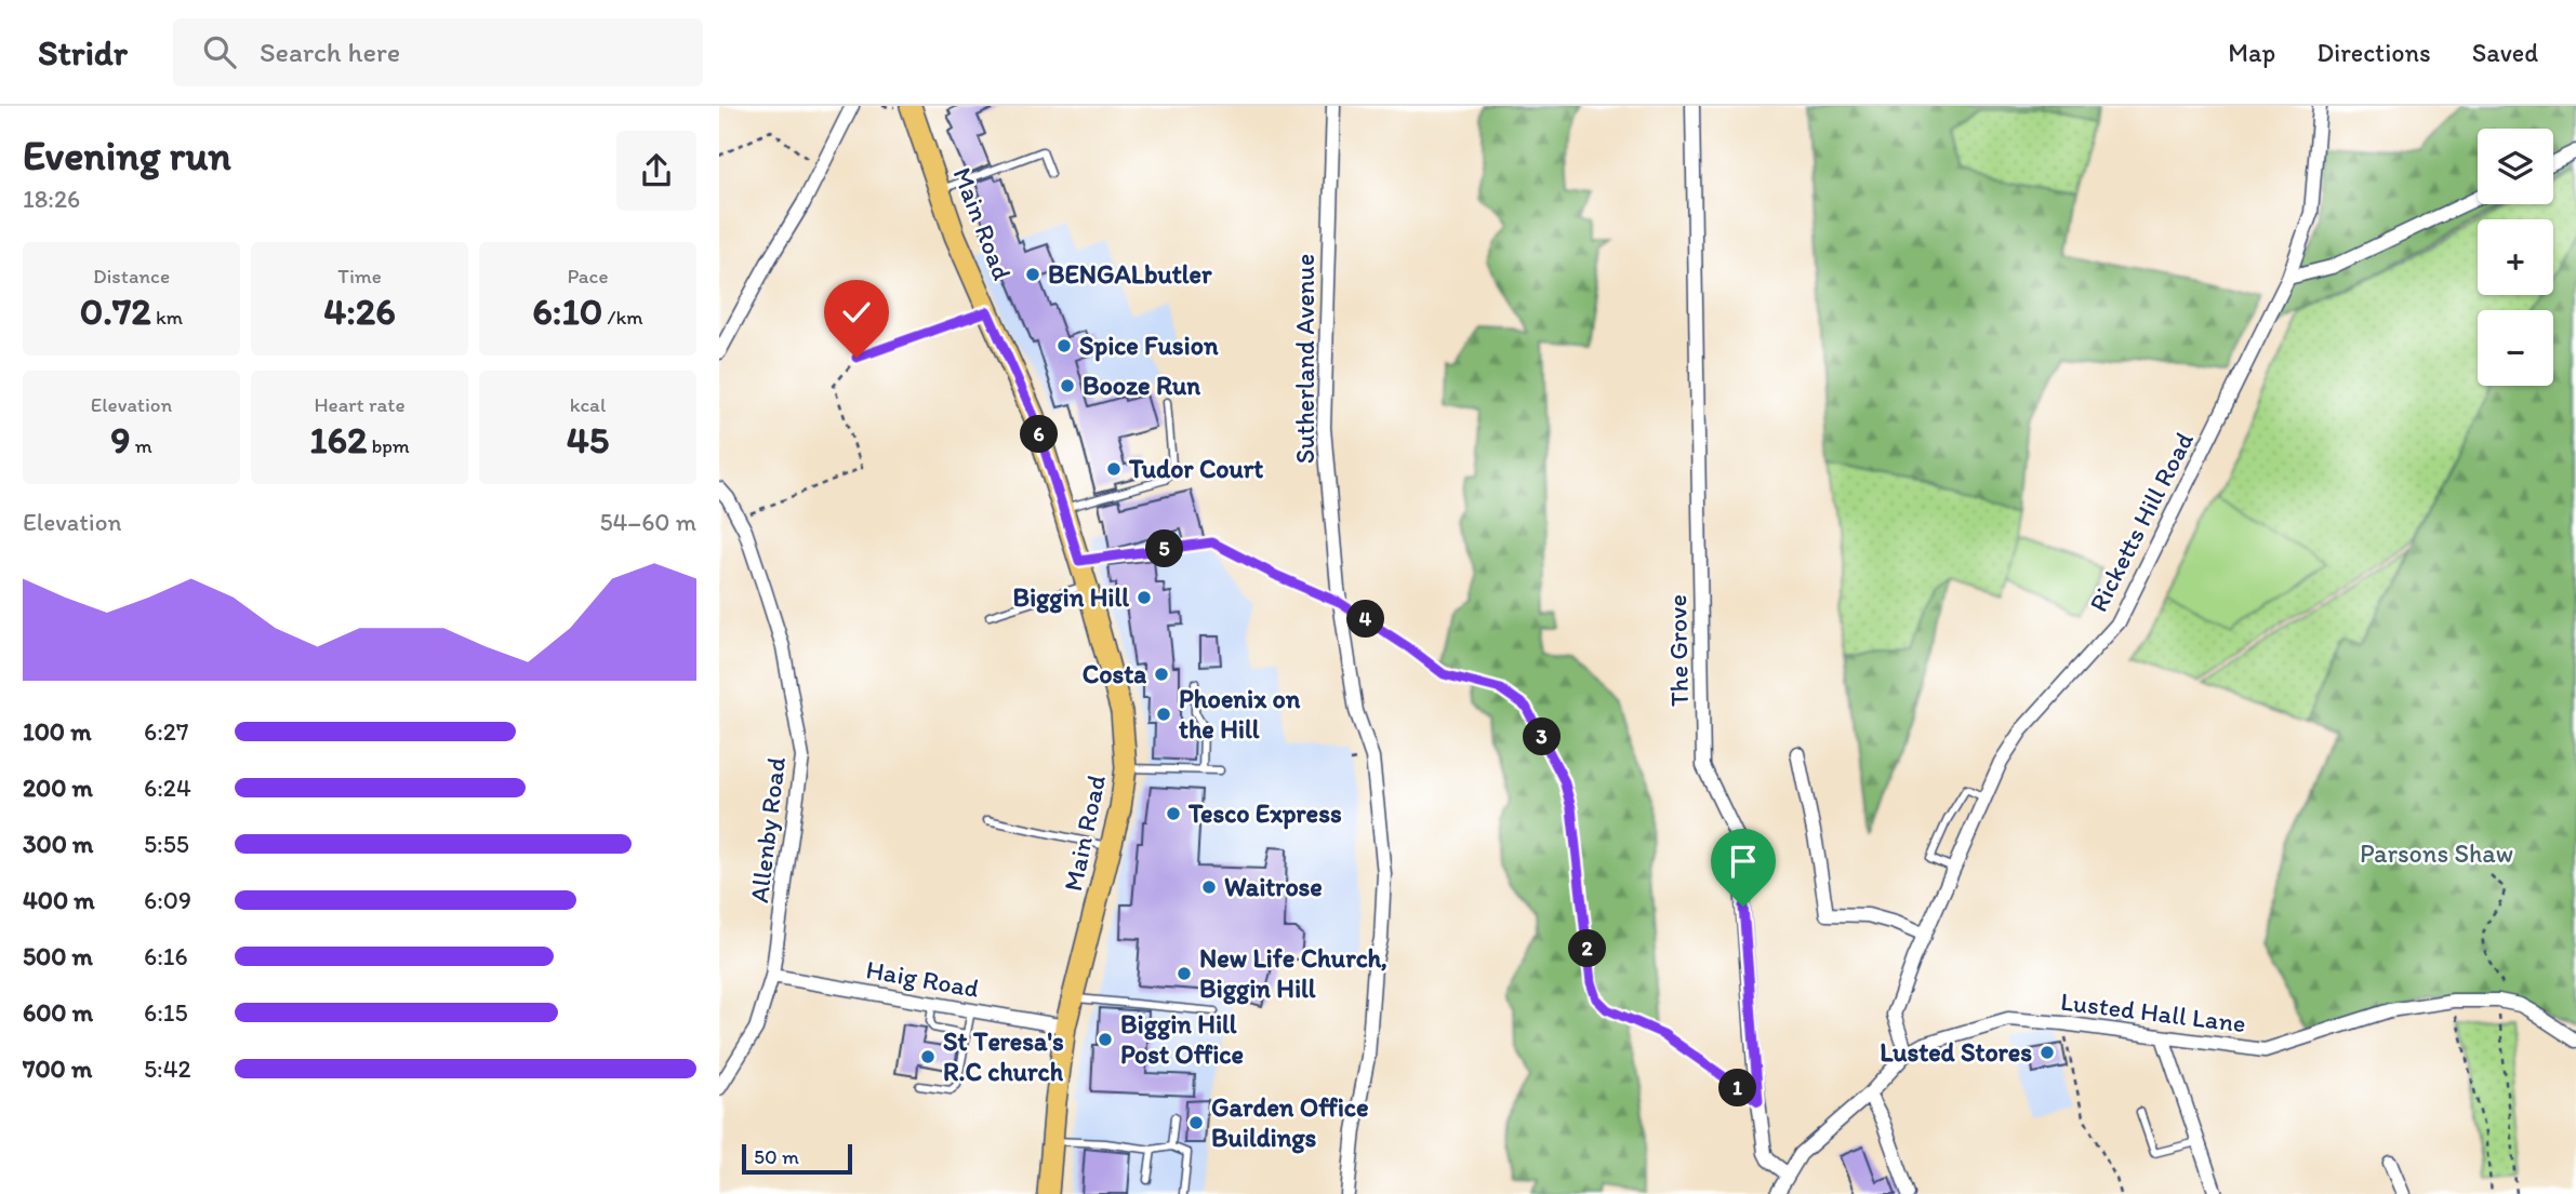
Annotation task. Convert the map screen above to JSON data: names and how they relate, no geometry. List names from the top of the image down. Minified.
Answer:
{"streets":{"main road":["Main Road"],"street":["Sutherland Avenue","Ricketts Hill Road","The Grove","Allenby Road","Haig Road","Lusted Hall Lane"]},"crossings":[["Main Road","Haig Road"],["Ricketts Hill Road","Lusted Hall Lane"],["The Grove","Lusted Hall Lane"],["Allenby Road","Haig Road"]],"parks":["Parsons Shaw"],"places":["BENGALbutler","Spice Fusion","Booze Run","Tudor Court","Biggin Hill","Costa","Phoenix on the Hill","Tesco Express","Waitrose","New Life Church, Biggin Hill","Biggin Hill Post Office","Lusted Stores","St Teresa's R.C church","Garden Office Buildings"],"scale_bar":"50 m","page":{"header":"Stridr","search":"Search here","nav":["Map","Directions","Saved"],"heading":["Evening run","18:26"],"map_buttons":["+","−"],"stats":[["Distance","0.72 km"],["Time","4:26"],["Pace","6:10 /km"],["Elevation","9 m"],["Heart rate","162 bpm"],["kcal","45"]],"pins":["6","5","4","3","2","1"],"chart":["Elevation","54–60 m"],"list":[{"name":"100 m","note":"6:27"},{"name":"200 m","note":"6:24"},{"name":"300 m","note":"5:55"},{"name":"400 m","note":"6:09"},{"name":"500 m","note":"6:16"},{"name":"600 m","note":"6:15"},{"name":"700 m","note":"5:42"}],"scale":"50 m"}}
